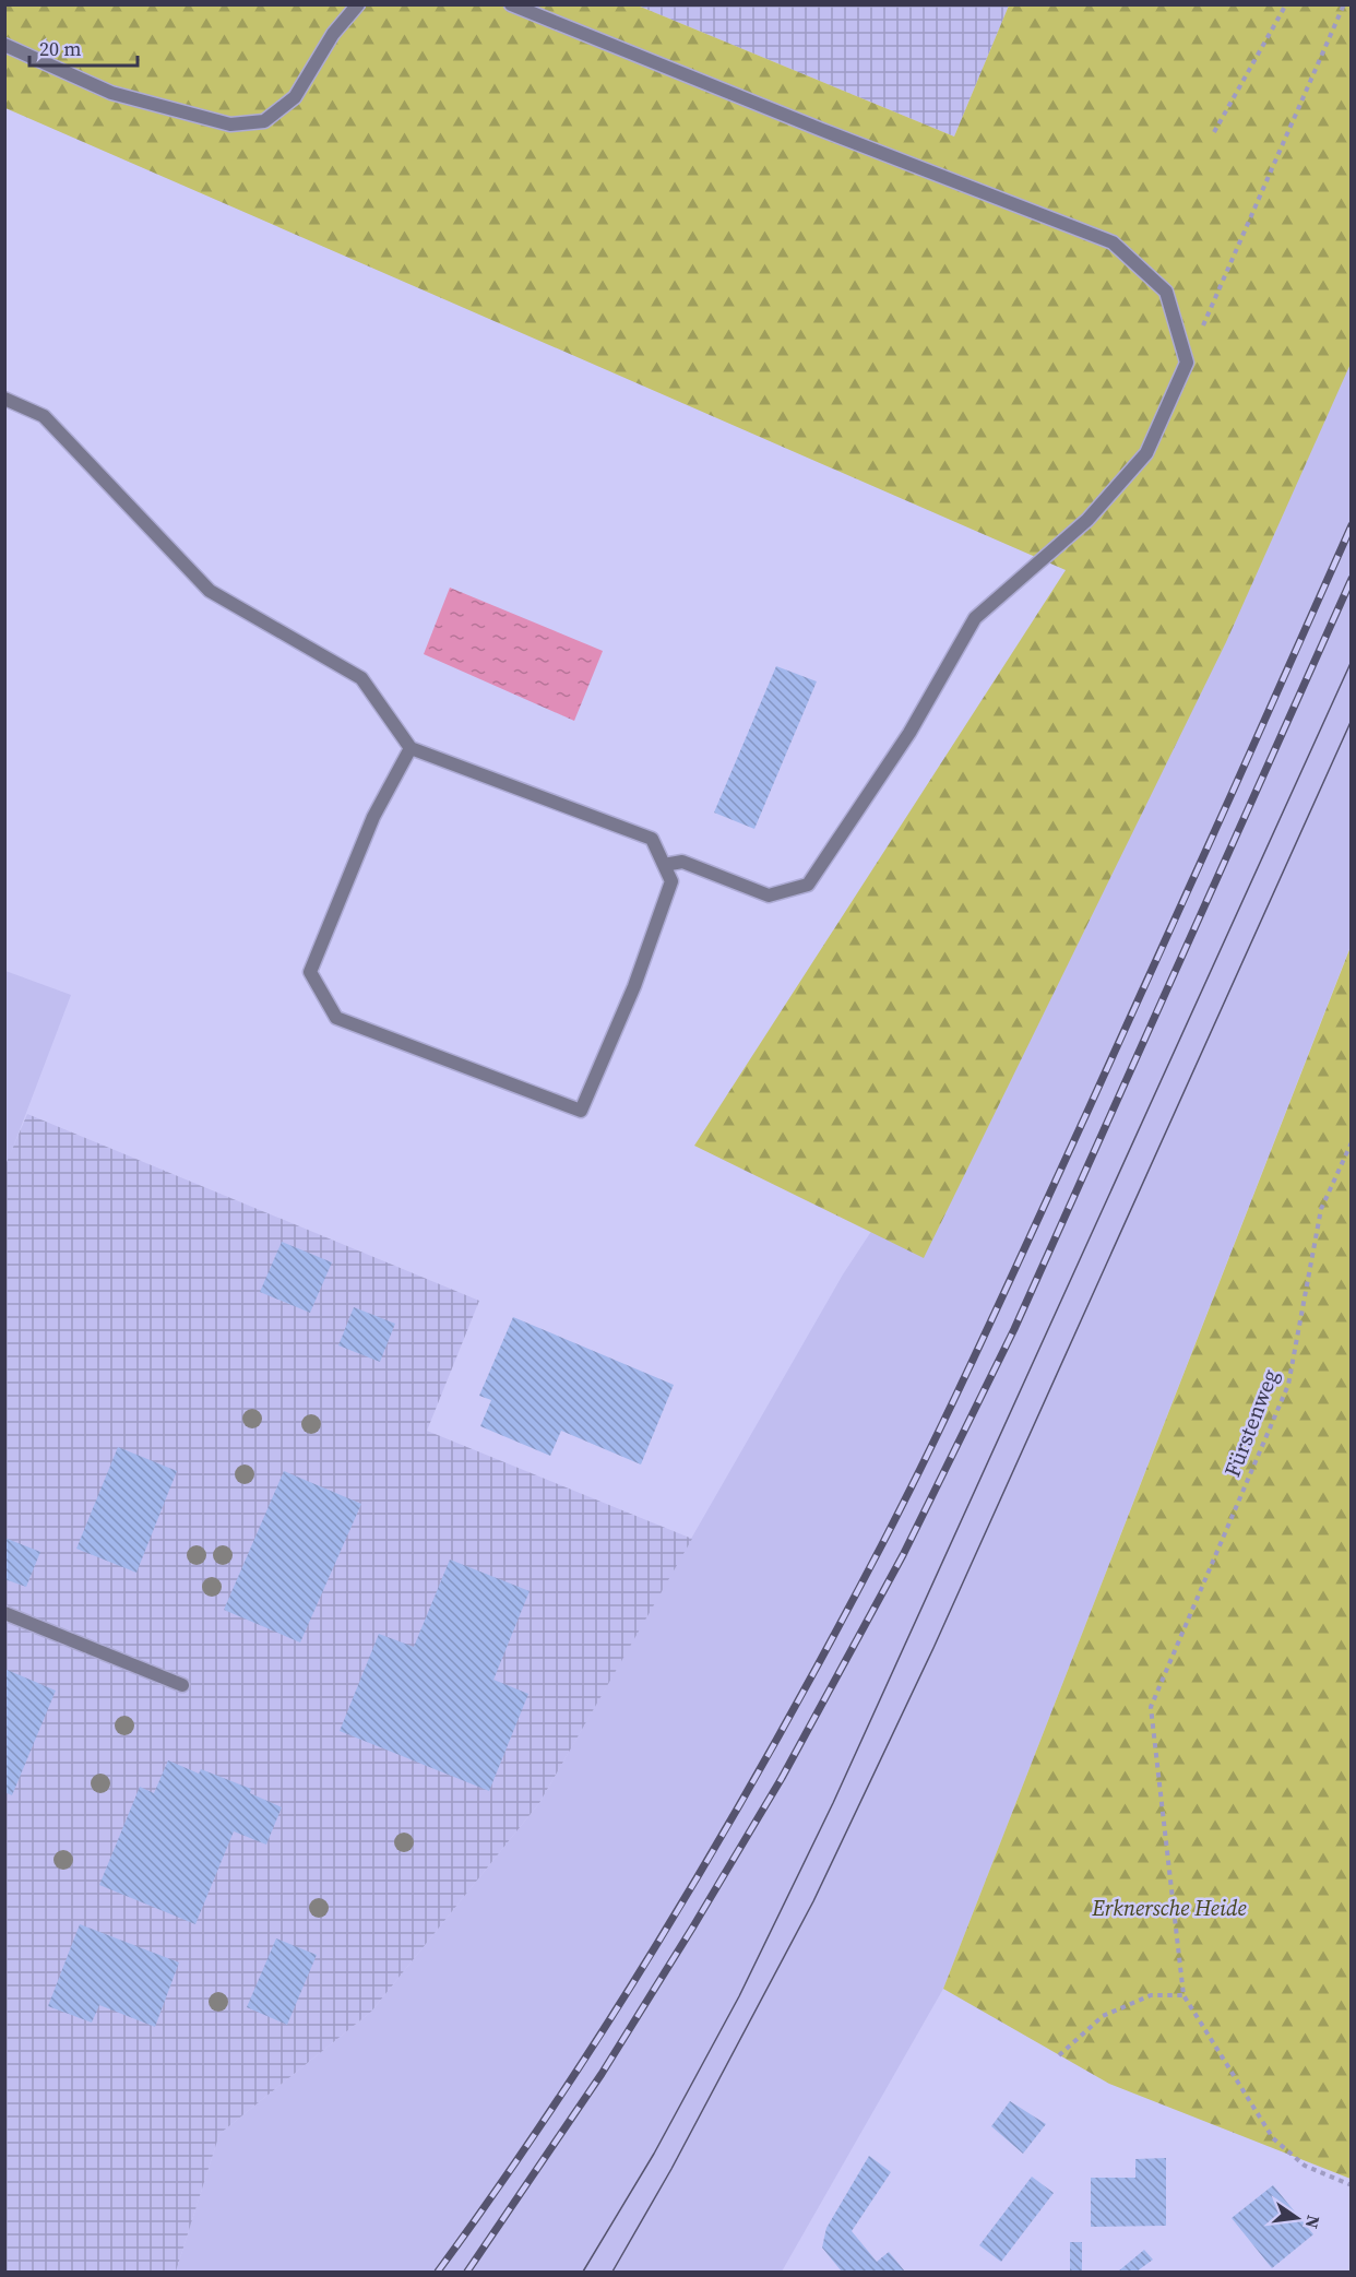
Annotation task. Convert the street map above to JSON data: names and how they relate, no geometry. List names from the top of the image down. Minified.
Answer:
{"streets":{"path":["Fürstenweg"]},"parks":["Erknersche Heide"],"scale_bar":"20 m","north":"right"}
